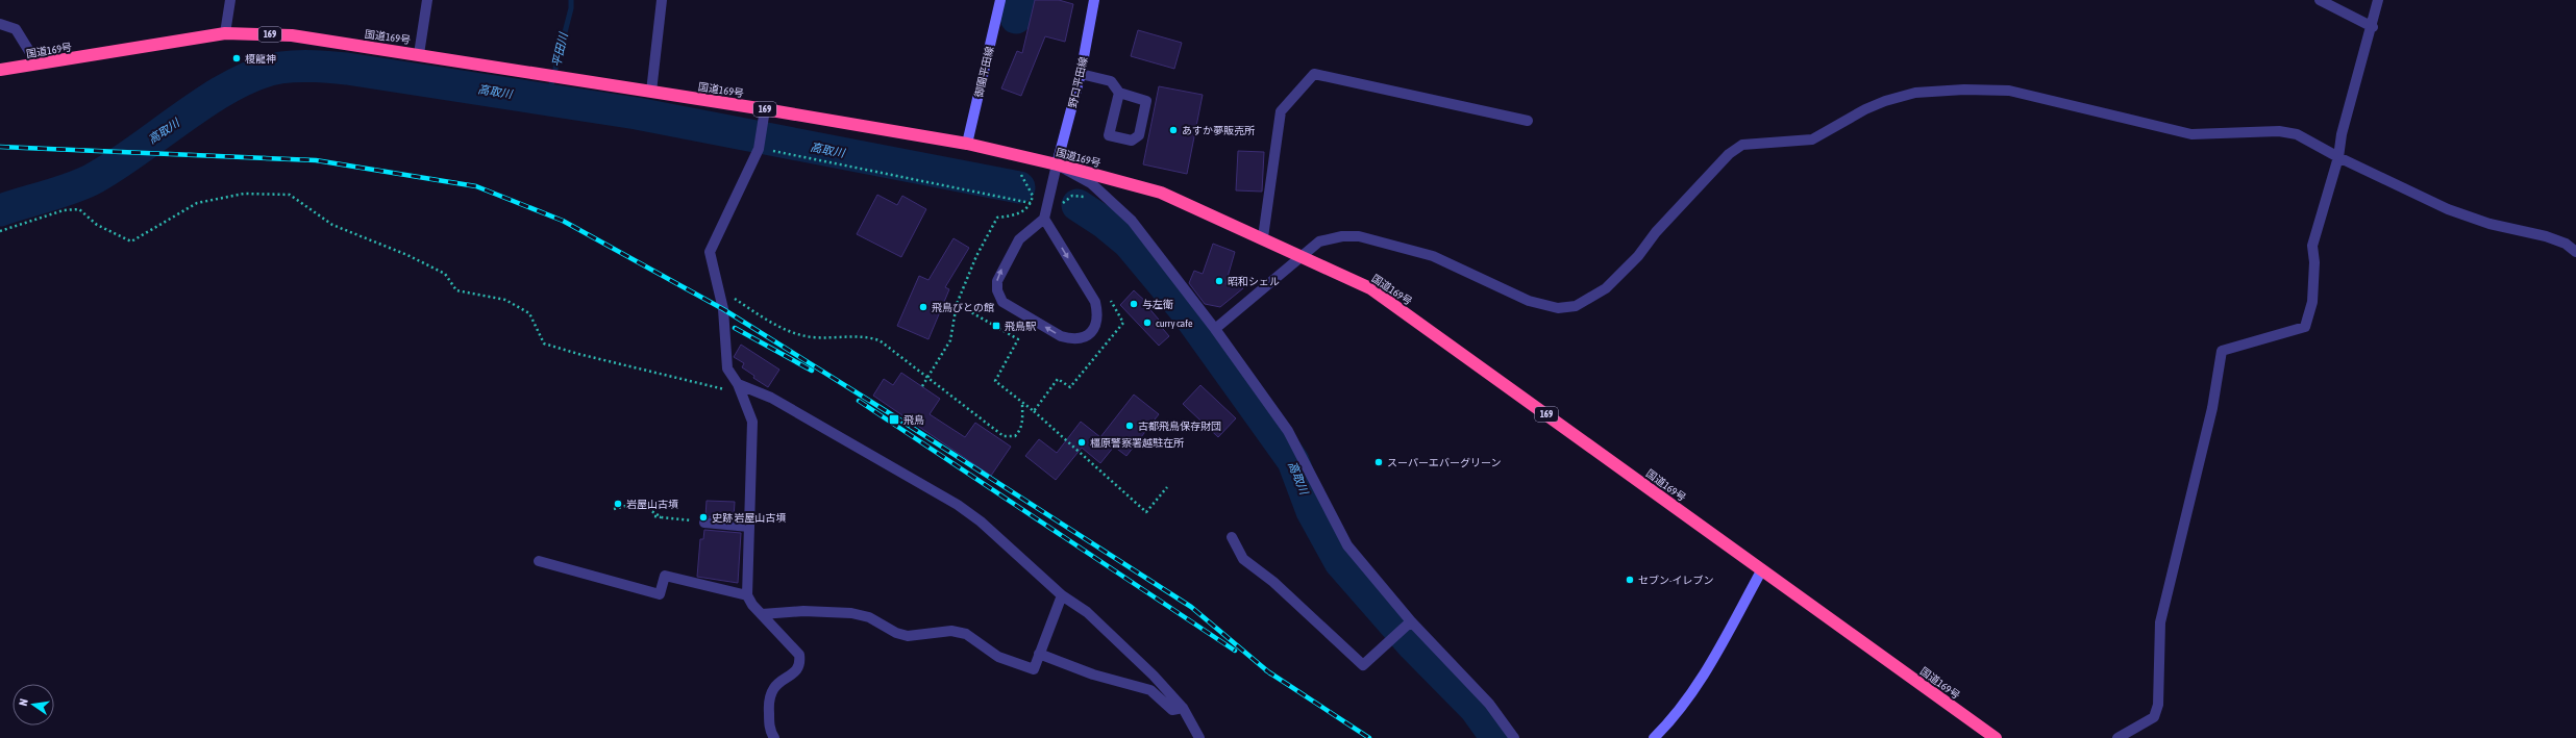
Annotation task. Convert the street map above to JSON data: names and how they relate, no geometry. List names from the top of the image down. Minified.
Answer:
{"streets":{"highway":["169","国道169号"],"main road":["御園平田線","野口平田線"]},"crossings":[["国道169号","御園平田線"],["国道169号","野口平田線"]],"water":["平田川","高取川"],"places":{"other":["榎龍神","あすか夢販売所","昭和シェル","与左衛","飛鳥びとの館","curry cafe","古都飛鳥保存財団","橿原警察署越駐在所","スーパーエバーグリーン","岩屋山古墳","史跡 岩屋山古墳","セブン-イレブン"],"transit":["飛鳥駅","飛鳥"]},"north":"left"}
